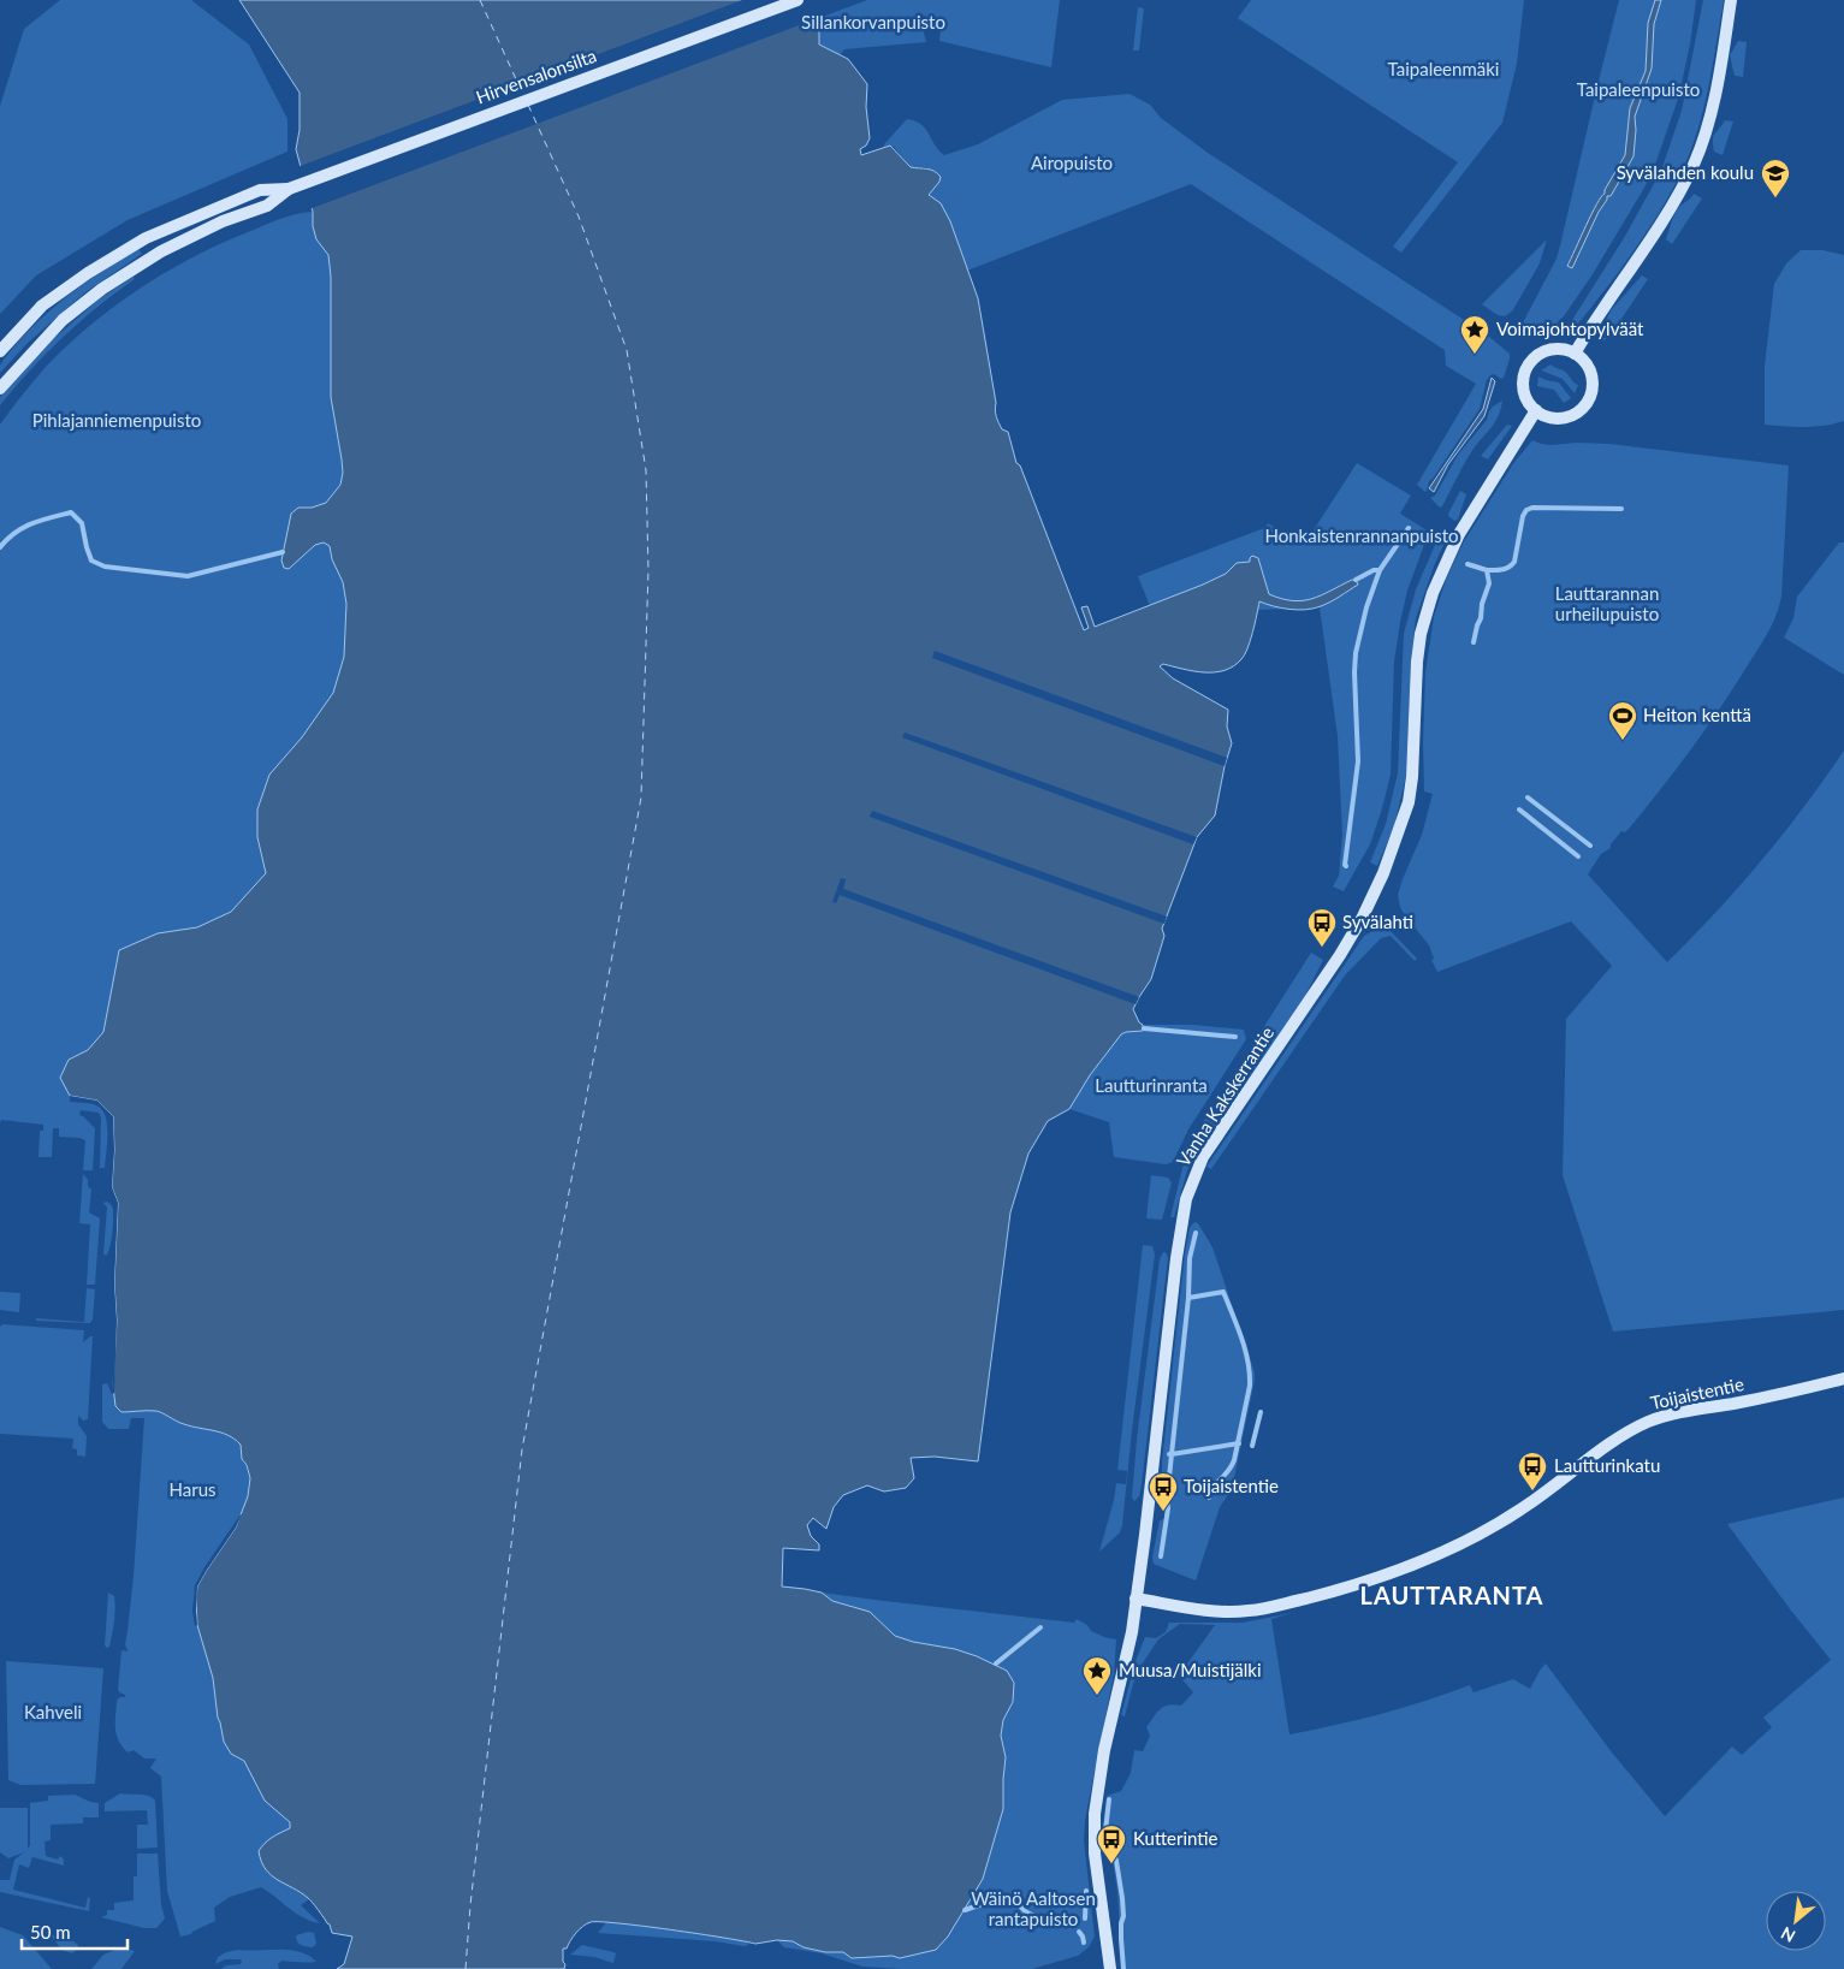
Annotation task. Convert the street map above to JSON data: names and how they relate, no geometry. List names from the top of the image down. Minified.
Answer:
{"streets":{"street":["Hirvensalonsilta","Vanha Kakskerrantie","Toijaistentie"]},"crossings":[["Vanha Kakskerrantie","Toijaistentie"]],"districts":["LAUTTARANTA"],"parks":["Sillankorvanpuisto","Taipaleenmäki","Taipaleenpuisto","Airopuisto","Pihlajanniemenpuisto","Honkaistenrannanpuisto","Lauttarannan urheilupuisto","Lautturinranta","Harus","Kahveli","Wäinö Aaltosen rantapuisto"],"places":{"school or university":["Syvälahden koulu"],"place":["Voimajohtopylväät","Muusa/Muistijälki"],"sports":["Heiton kenttä"],"bus stop":["Syvälahti","Lautturinkatu","Toijaistentie","Kutterintie"]},"scale_bar":"50 m","north":"bottom left"}
